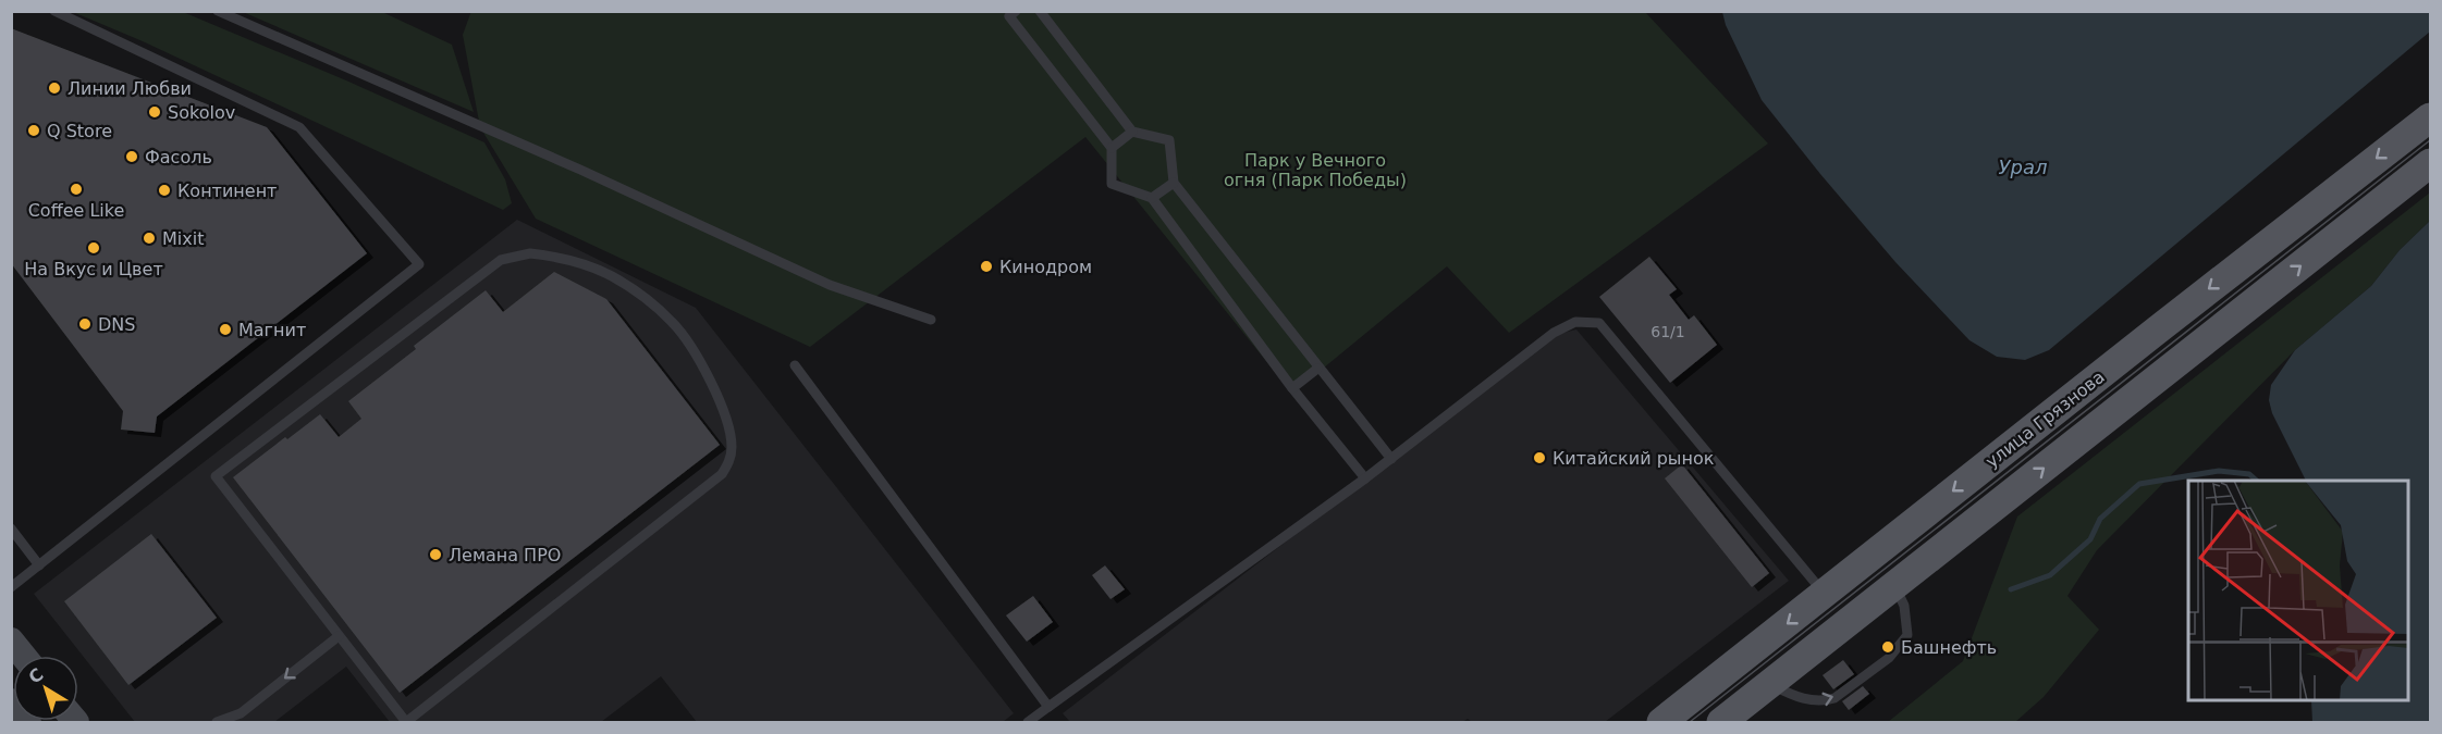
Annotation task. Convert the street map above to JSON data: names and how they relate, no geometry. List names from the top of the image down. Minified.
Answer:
{"streets":{"main road":["улица Грязнова"]},"water":["Урал"],"parks":["Парк у Вечного огня (Парк Победы)"],"places":["Линии Любви","Sokolov","Q Store","Фасоль","Coffee Like","Континент","Mixit","На Вкус и Цвет","Кинодром","DNS","Магнит","Китайский рынок","Лемана ПРО","Башнефть"],"house_numbers":["61/1"],"north":"top left"}
